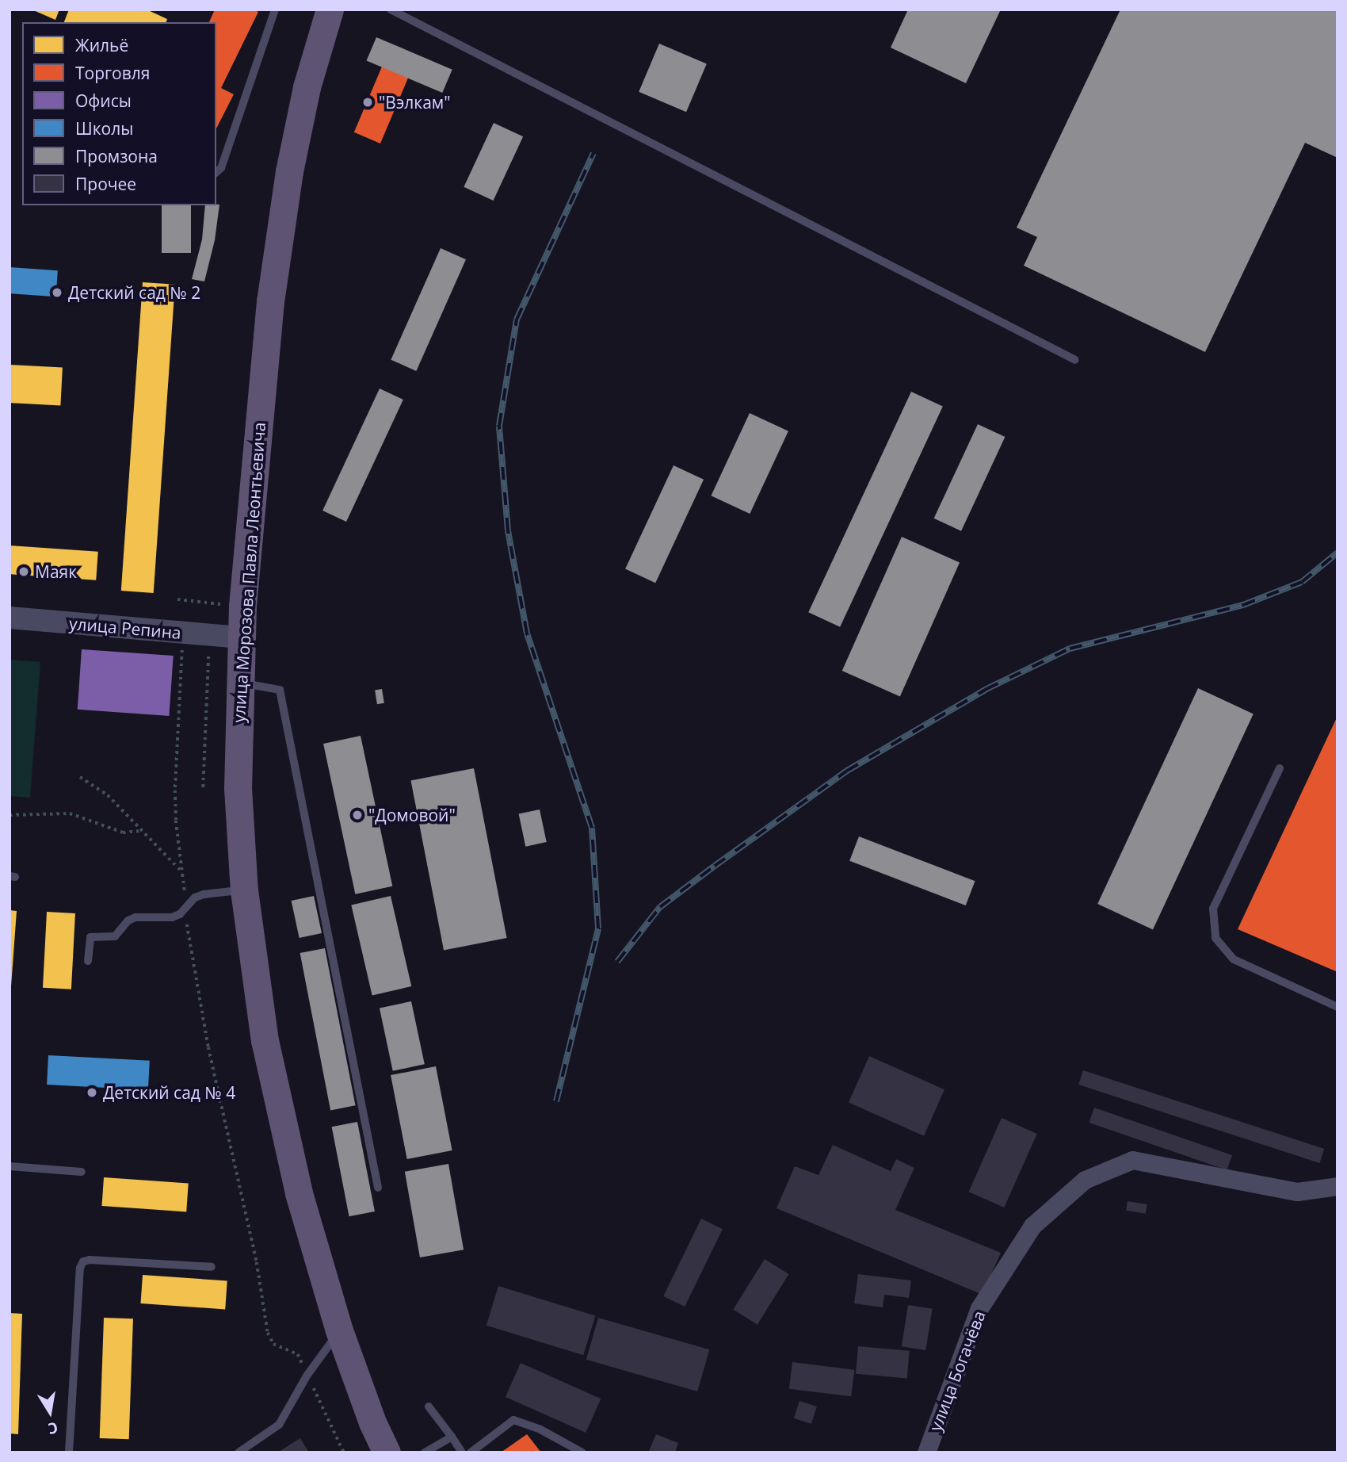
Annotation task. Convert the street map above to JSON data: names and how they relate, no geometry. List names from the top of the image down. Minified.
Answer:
{"streets":{"main road":["улица Морозова Павла Леонтьевича"],"street":["улица Репина","улица Богачёва"]},"crossings":[["улица Морозова Павла Леонтьевича","улица Репина"]],"places":["\"Вэлкам\"","Детский сад № 2","Маяк","\"Домовой\"","Детский сад № 4"],"legend":["Жильё","Торговля","Офисы","Школы","Промзона","Прочее"],"north":"bottom"}
